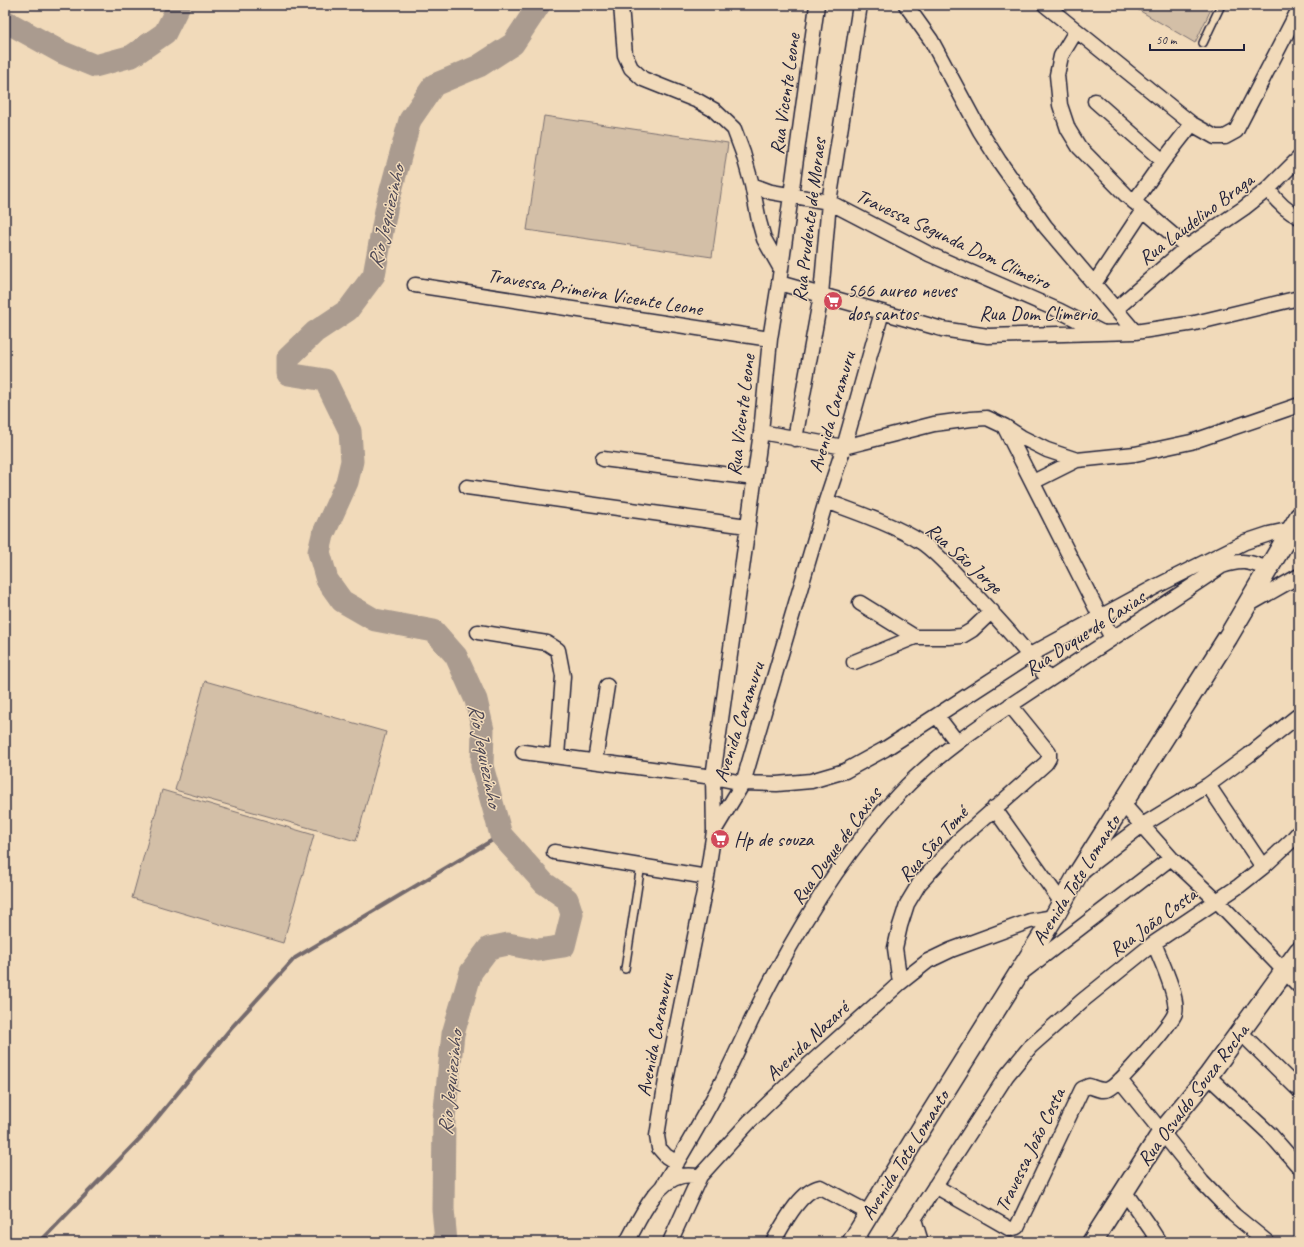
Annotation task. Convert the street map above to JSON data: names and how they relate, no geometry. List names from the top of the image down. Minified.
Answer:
{"streets":{"main road":["Avenida Tote Lomanto","Rua Osvaldo Souza Rocha"],"street":["Rua Vicente Leone","Rua Laudelino Braga","Rua Prudente de Moraes","Travessa Segunda Dom Climeiro","Travessa Primeira Vicente Leone","Rua Dom Climerio","Avenida Caramuru","Rua São Jorge","Rua Duque de Caxias","Rua São Tomé","Rua João Costa","Avenida Nazaré","Travessa João Costa"]},"crossings":[["Rua Vicente Leone","Travessa Segunda Dom Climeiro"],["Rua Vicente Leone","Travessa Primeira Vicente Leone"],["Rua Vicente Leone","Rua Dom Climerio"],["Rua Vicente Leone","Avenida Caramuru"],["Rua Vicente Leone","Rua Duque de Caxias"],["Rua Prudente de Moraes","Travessa Segunda Dom Climeiro"],["Rua Prudente de Moraes","Rua Dom Climerio"],["Travessa Segunda Dom Climeiro","Rua Dom Climerio"],["Rua Dom Climerio","Avenida Caramuru"],["Avenida Caramuru","Rua São Jorge"],["Avenida Caramuru","Rua Duque de Caxias"],["Rua São Jorge","Rua Duque de Caxias"],["Rua Duque de Caxias","Rua São Tomé"],["Rua Duque de Caxias","Avenida Tote Lomanto"],["Rua São Tomé","Avenida Nazaré"],["Avenida Tote Lomanto","Avenida Nazaré"],["Rua João Costa","Travessa João Costa"]],"water":["Rio Jequiezinho"],"places":{"supermarket":["566 aureo neves dos santos","Hp de souza"]},"scale_bar":"50 m"}
